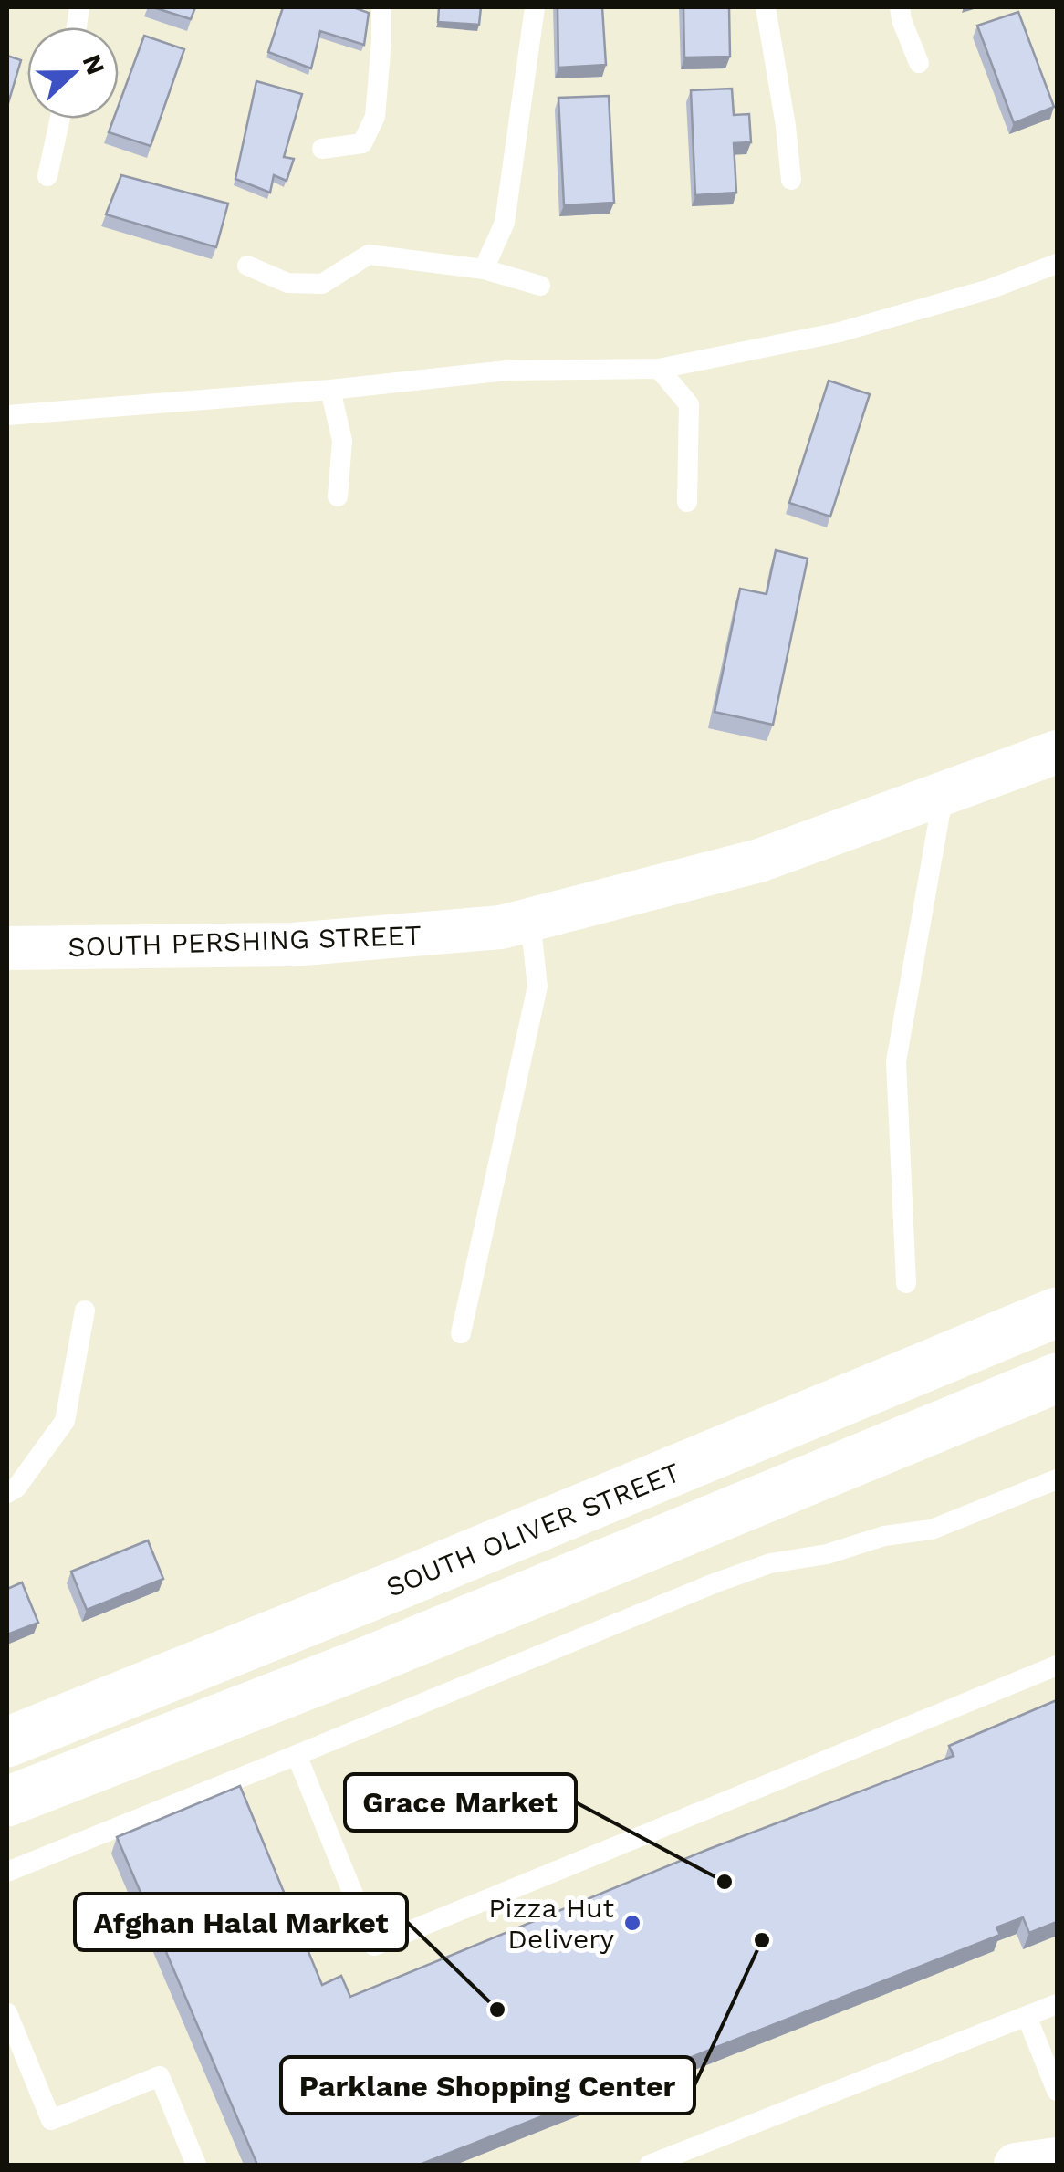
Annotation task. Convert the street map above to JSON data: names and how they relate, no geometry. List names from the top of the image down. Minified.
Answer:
{"streets":{"main road":["SOUTH OLIVER STREET"],"street":["SOUTH PERSHING STREET"]},"places":["Grace Market","Pizza Hut Delivery","Parklane Shopping Center","Afghan Halal Market"],"north":"right"}
